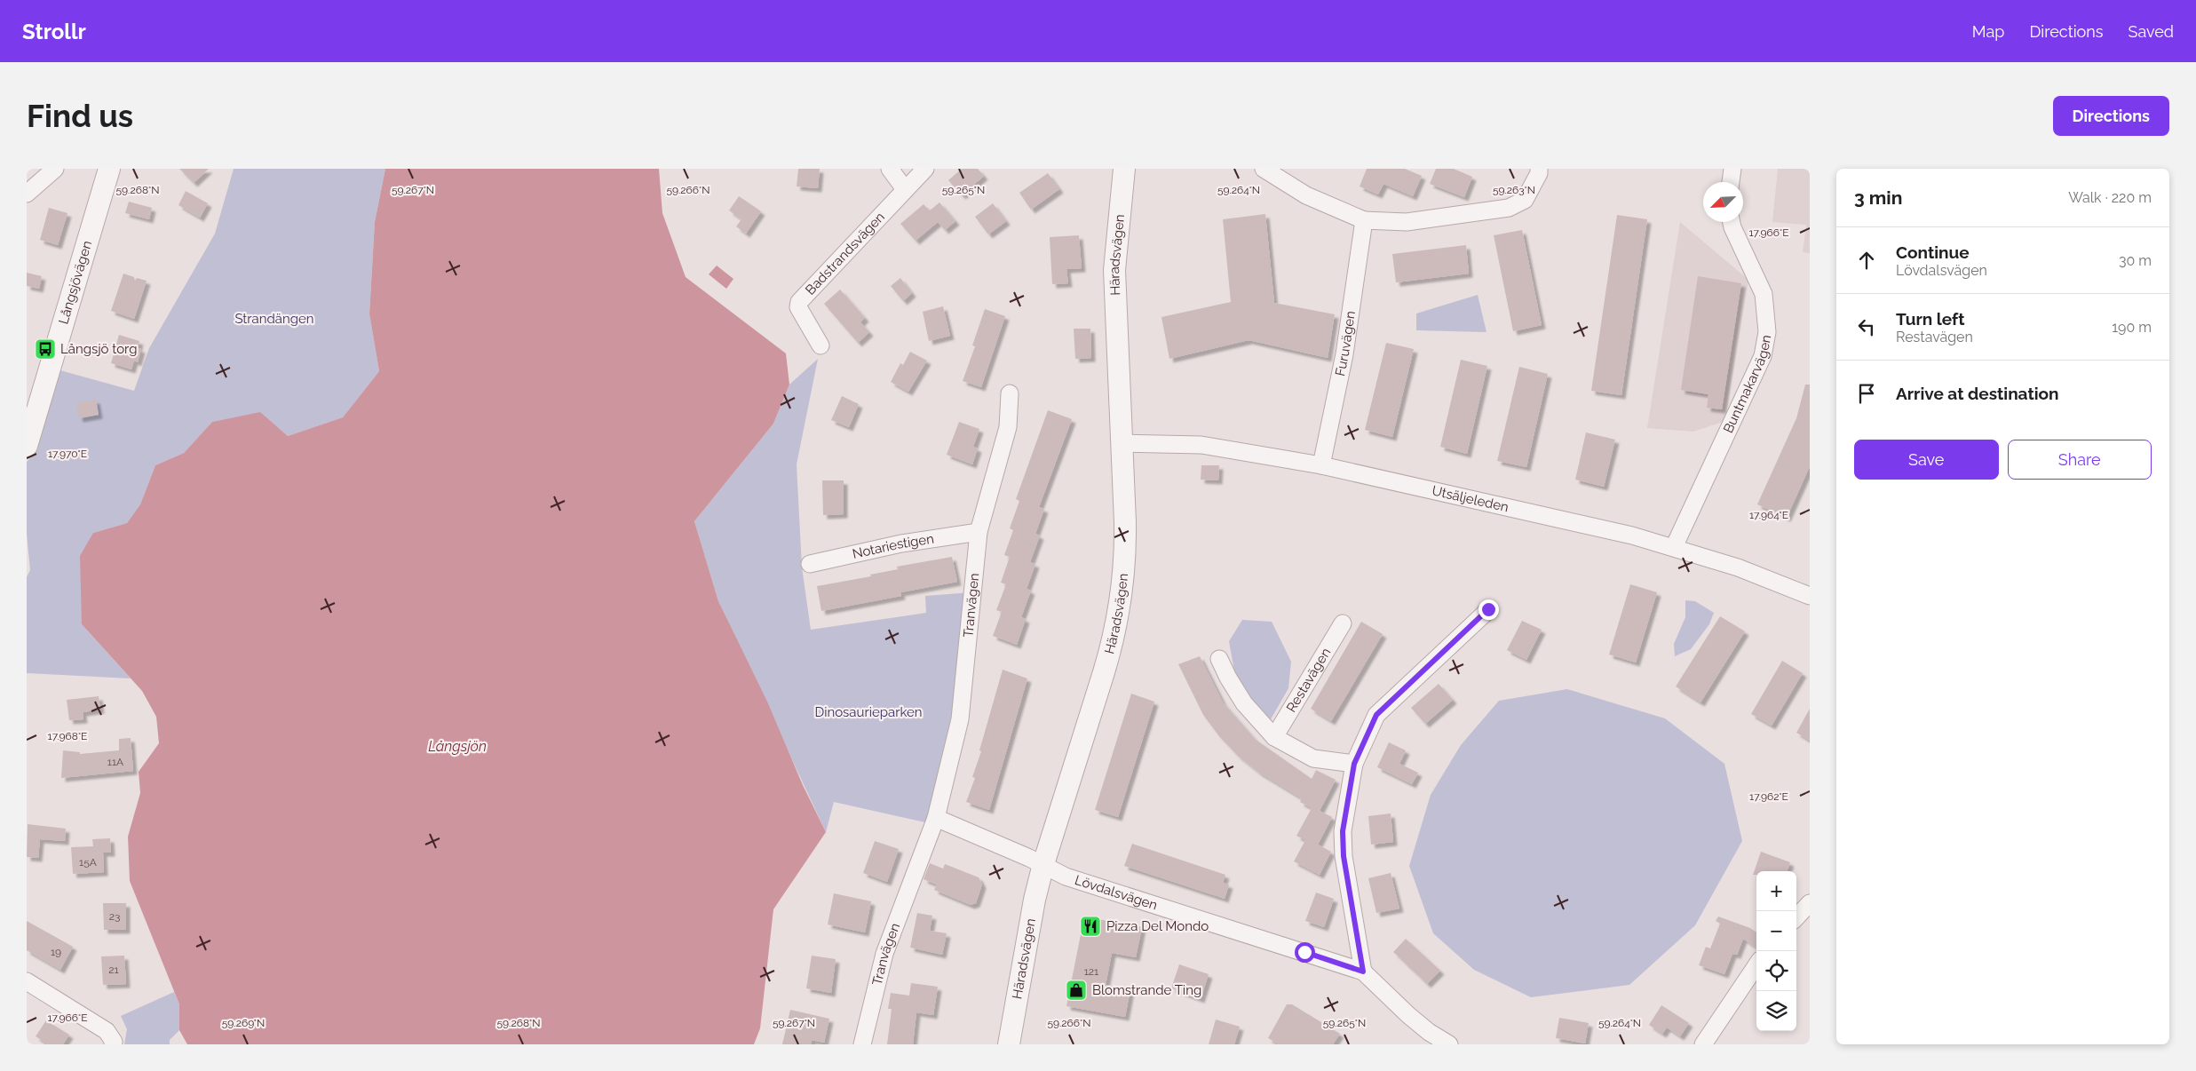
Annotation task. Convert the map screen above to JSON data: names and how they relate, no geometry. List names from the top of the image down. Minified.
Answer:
{"streets":{"street":["Badstrandsvägen","Häradsvägen","Långsjövägen","Furuvägen","Buntmakarvägen","Utsäljeleden","Notariestigen","Tranvägen","Restavägen","Lövdalsvägen"]},"crossings":[["Häradsvägen","Utsäljeleden"],["Häradsvägen","Lövdalsvägen"],["Furuvägen","Utsäljeleden"],["Buntmakarvägen","Utsäljeleden"],["Notariestigen","Tranvägen"]],"water":["Långsjön"],"parks":["Strandängen","Dinosaurieparken"],"places":{"bus stop":["Långsjö torg"],"restaurant":["Pizza Del Mondo"],"shop":["Blomstrande Ting"]},"house_numbers":["11A","15A","23","19","21","121"],"north":"bottom left","page":{"header":"Strollr","nav":["Map","Directions","Saved"],"buttons":["Directions",["Save","Share"]],"title":"Find us","heading":["3 min","Walk · 220 m"],"list":[["Continue","Lövdalsvägen","30 m"],["Turn left","Restavägen","190 m"],"Arrive at destination"],"map_buttons":["+","−"]},"coordinates":["59.268°N","59.267°N","59.266°N","59.265°N","59.264°N","59.263°N","17.966°E","17.970°E","17.964°E","17.968°E","17.962°E","59.269°N"]}
